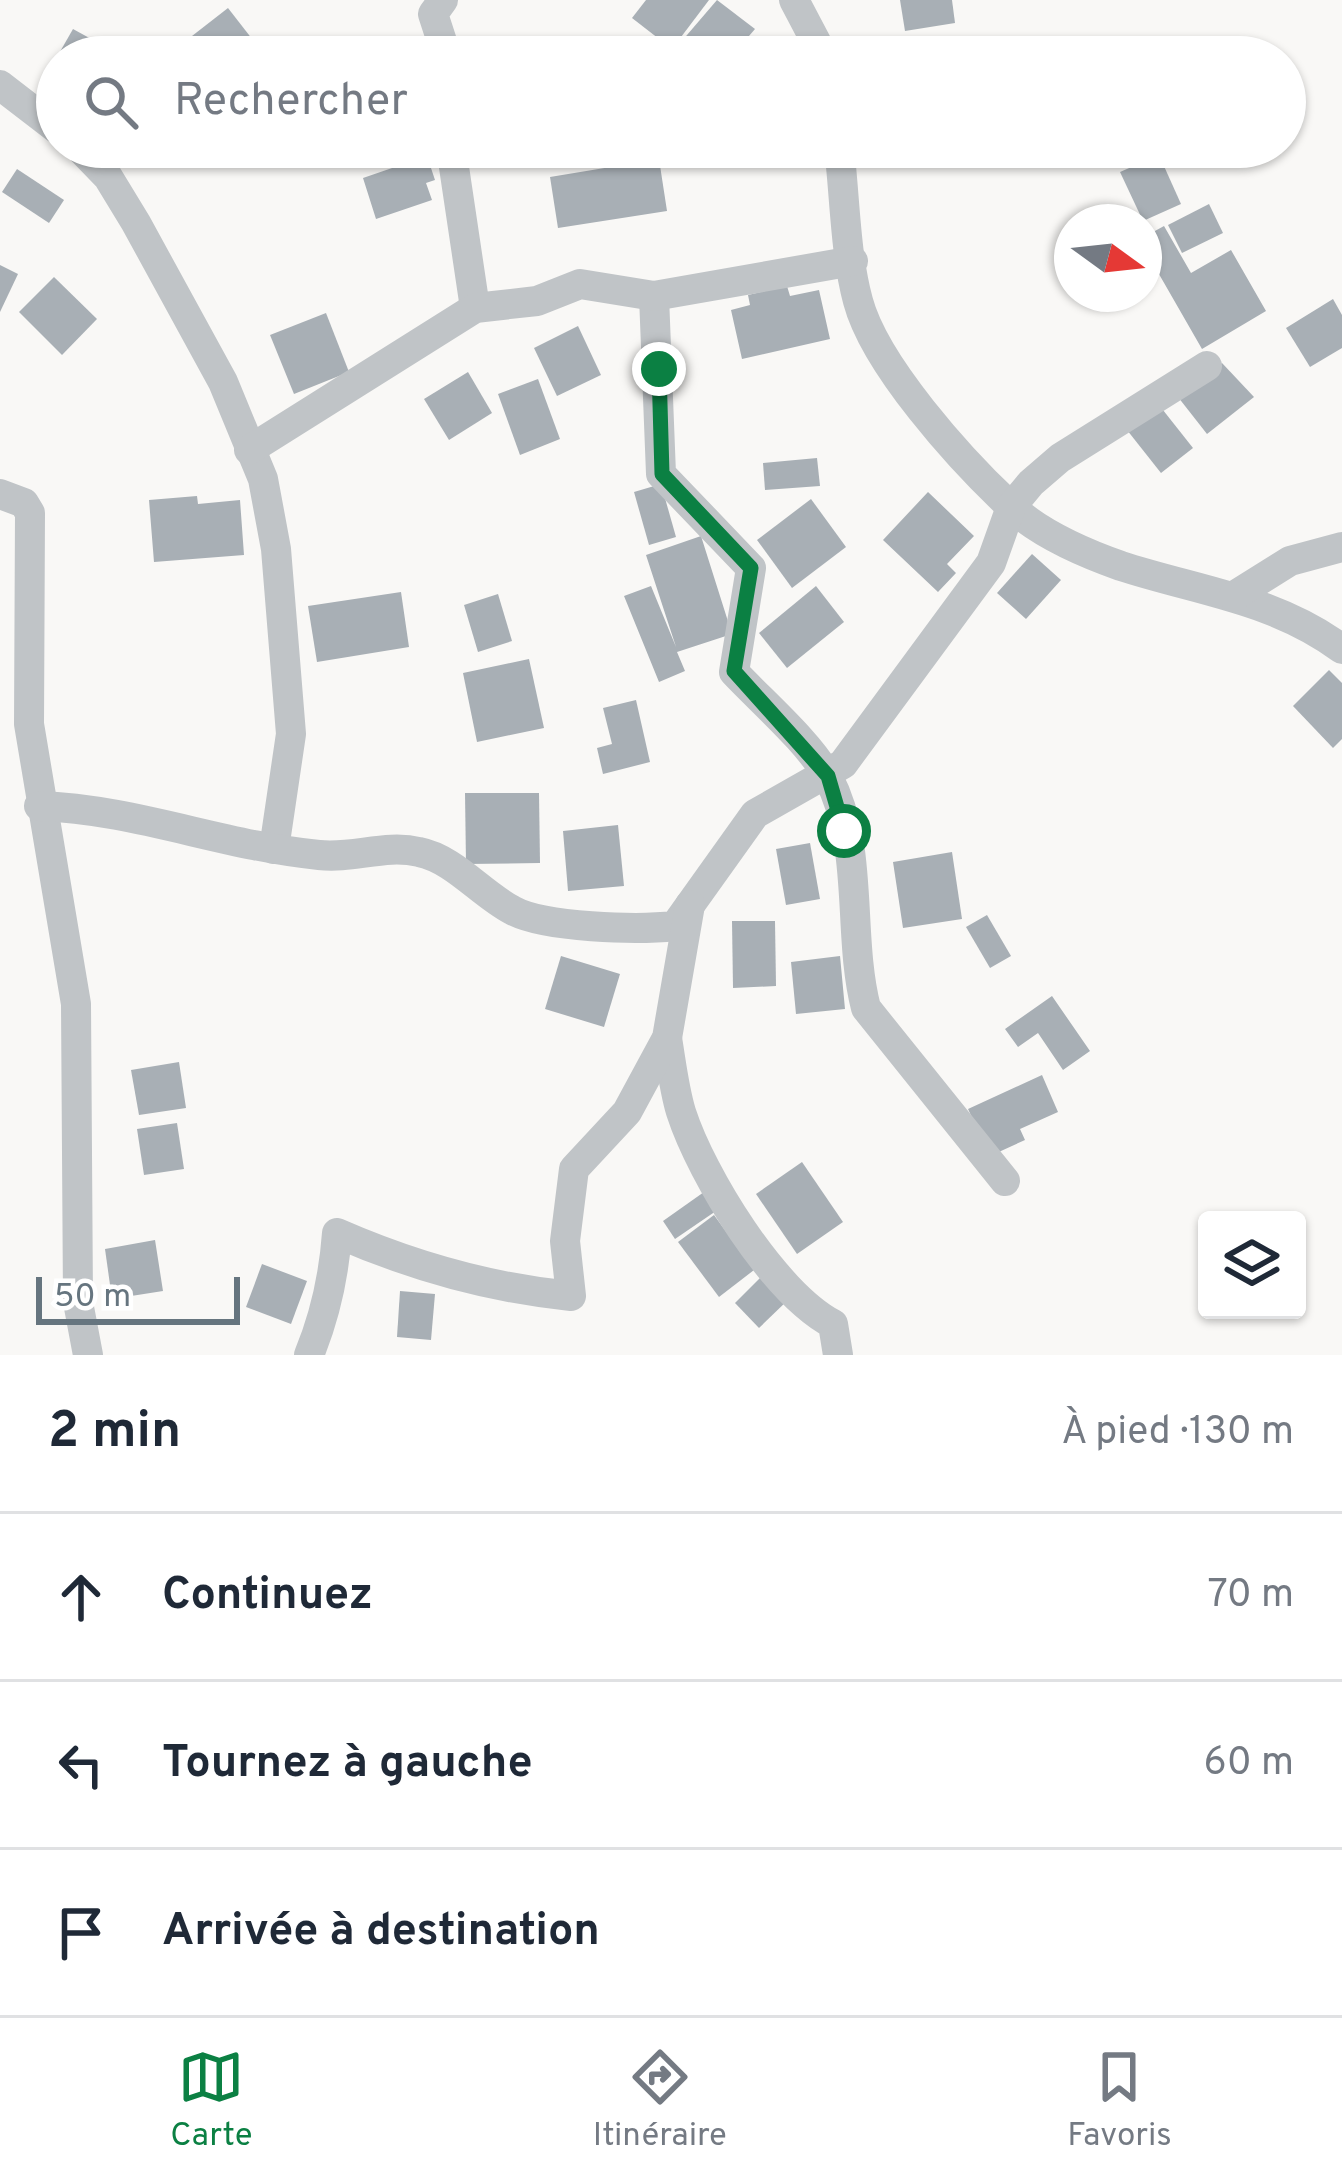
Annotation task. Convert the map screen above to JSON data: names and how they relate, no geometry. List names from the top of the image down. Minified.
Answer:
{"scale_bar":"50 m","north":"right","page":{"search":"Rechercher","scale":"50 m","heading":["2 min","À pied · 130 m"],"list":[["Continuez","70 m"],["Tournez à gauche","60 m"],"Arrivée à destination"],"nav":["Carte","Itinéraire","Favoris"]}}
